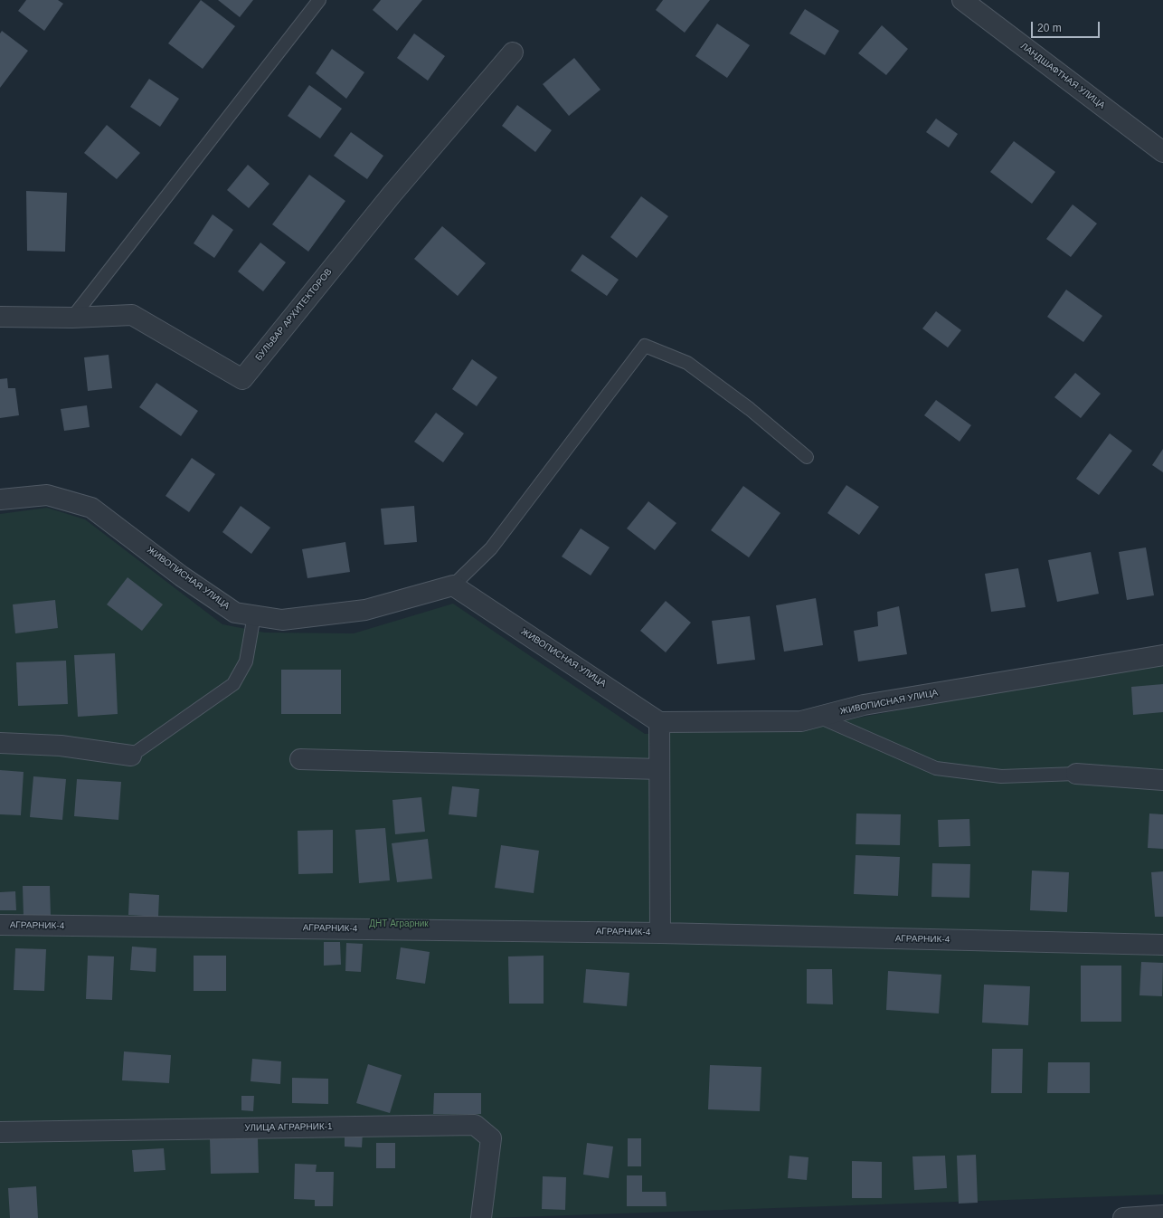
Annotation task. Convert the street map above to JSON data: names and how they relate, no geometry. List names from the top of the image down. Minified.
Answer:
{"streets":{"street":["ЛАНДШАФТНАЯ УЛИЦА","БУЛЬВАР АРХИТЕКТОРОВ","ЖИВОПИСНАЯ УЛИЦА","АГРАРНИК-4","УЛИЦА АГРАРНИК-1"]},"crossings":[["ЖИВОПИСНАЯ УЛИЦА","АГРАРНИК-4"]],"parks":["ДНТ Аграрник"],"scale_bar":"20 m"}
